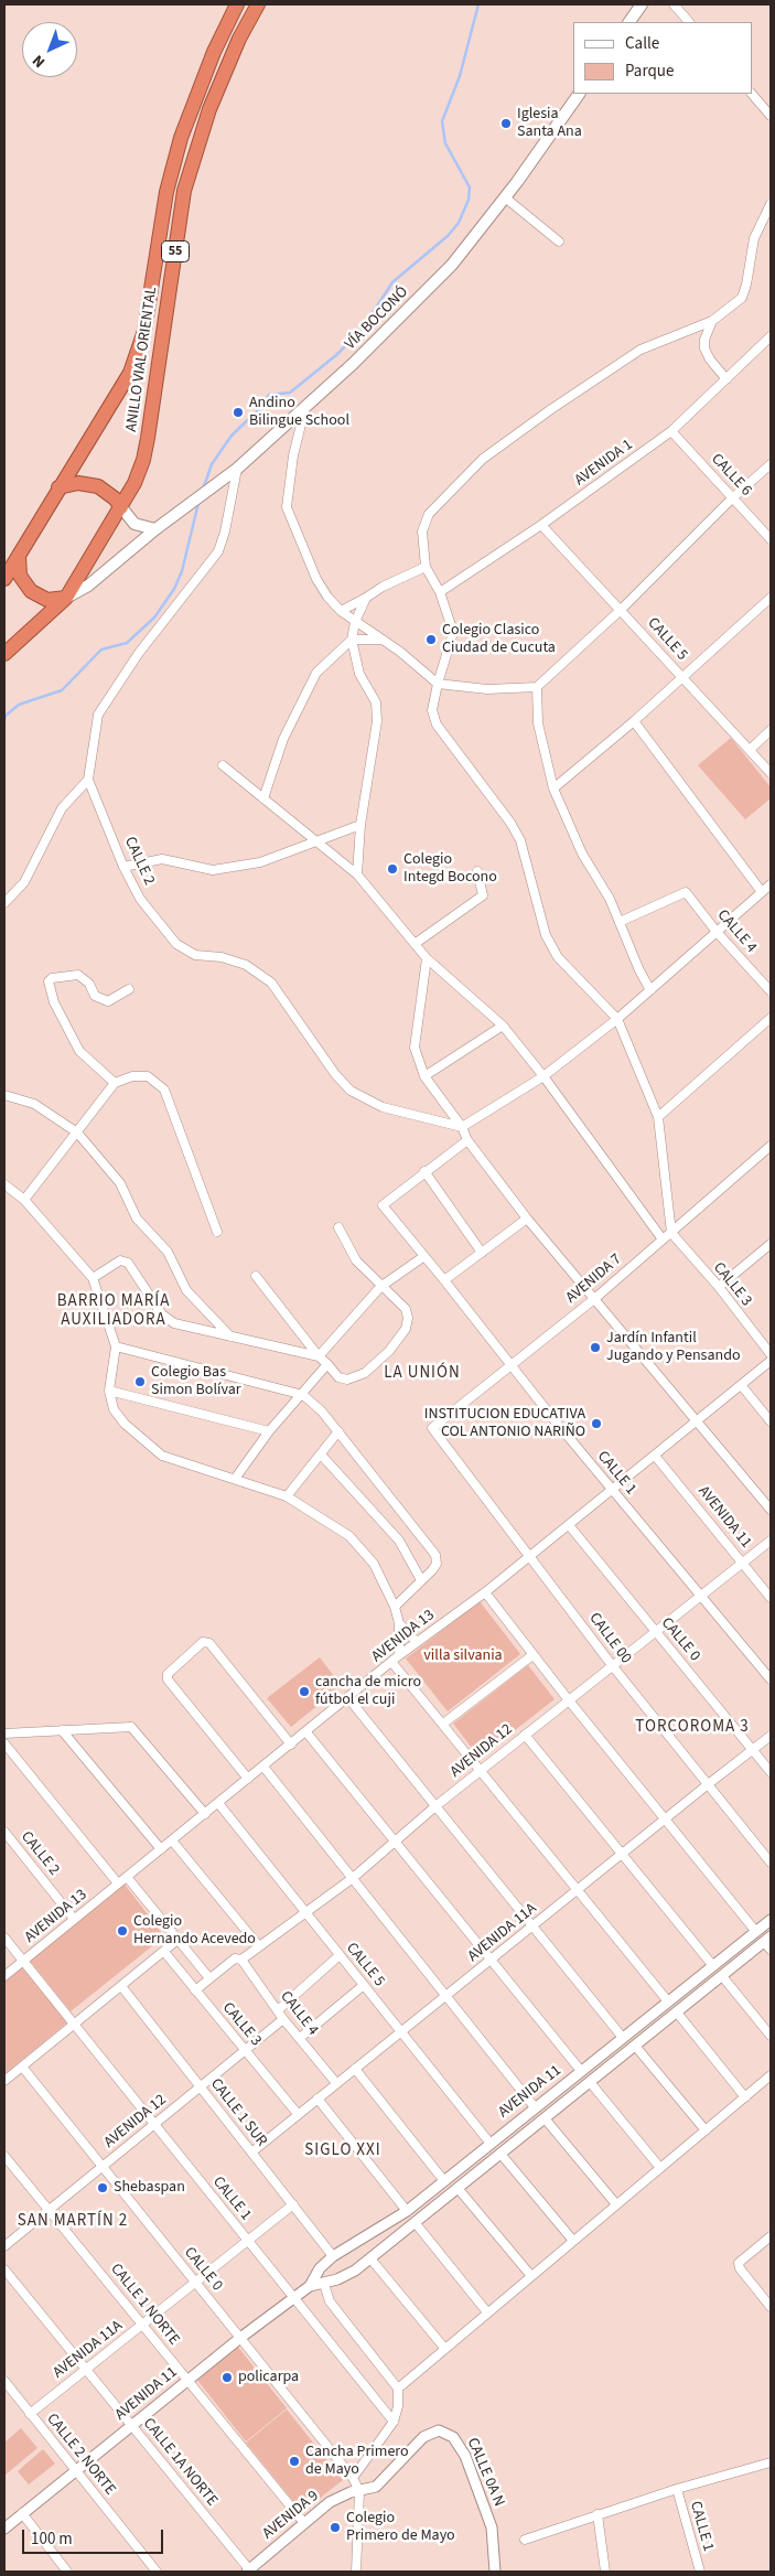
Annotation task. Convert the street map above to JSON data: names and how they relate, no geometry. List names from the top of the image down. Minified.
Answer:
{"streets":{"highway":["55","ANILLO VIAL ORIENTAL"],"main road":["VÍA BOCONÓ"],"street":["AVENIDA 1","CALLE 6","CALLE 5","CALLE 2","CALLE 4","AVENIDA 7","CALLE 3","CALLE 1","AVENIDA 11","AVENIDA 13","CALLE 00","CALLE 0","AVENIDA 12","AVENIDA 11A","CALLE 1 SUR","CALLE 1 NORTE","CALLE 2 NORTE","CALLE 1A NORTE","CALLE 0A N","AVENIDA 9"]},"crossings":[["VÍA BOCONÓ","ANILLO VIAL ORIENTAL"],["AVENIDA 1","CALLE 6"],["AVENIDA 1","CALLE 5"],["CALLE 5","AVENIDA 11"],["CALLE 5","AVENIDA 13"],["CALLE 5","AVENIDA 12"],["CALLE 5","AVENIDA 11A"],["CALLE 2","AVENIDA 13"],["CALLE 4","AVENIDA 12"],["CALLE 4","AVENIDA 11A"],["AVENIDA 7","CALLE 3"],["AVENIDA 7","CALLE 1"],["AVENIDA 7","CALLE 00"],["CALLE 3","AVENIDA 12"],["CALLE 3","AVENIDA 11A"],["CALLE 1","AVENIDA 11"],["CALLE 1","AVENIDA 13"],["CALLE 1","AVENIDA 12"],["CALLE 1","AVENIDA 11A"],["AVENIDA 11","AVENIDA 13"],["AVENIDA 11","CALLE 0"],["AVENIDA 11","AVENIDA 12"],["AVENIDA 11","CALLE 1 SUR"],["AVENIDA 11","CALLE 1 NORTE"],["AVENIDA 11","CALLE 2 NORTE"],["AVENIDA 11","CALLE 1A NORTE"],["AVENIDA 13","CALLE 00"],["AVENIDA 13","CALLE 0"],["CALLE 00","AVENIDA 12"],["CALLE 00","AVENIDA 11A"],["CALLE 0","AVENIDA 12"],["CALLE 0","AVENIDA 11A"],["CALLE 0","CALLE 0A N"],["CALLE 0","AVENIDA 9"],["AVENIDA 12","CALLE 1 SUR"],["AVENIDA 12","CALLE 1 NORTE"],["AVENIDA 11A","CALLE 1 SUR"],["AVENIDA 11A","CALLE 1 NORTE"],["AVENIDA 11A","CALLE 2 NORTE"],["AVENIDA 11A","CALLE 1A NORTE"],["CALLE 1 NORTE","AVENIDA 9"],["CALLE 1A NORTE","AVENIDA 9"],["CALLE 0A N","AVENIDA 9"]],"districts":["BARRIO MARÍA AUXILIADORA","LA UNIÓN","TORCOROMA 3","SIGLO XXI","SAN MARTÍN 2"],"parks":["villa silvania"],"places":["Iglesia Santa Ana","Andino Bilingue School","Colegio Clasico Ciudad de Cucuta","Colegio Integd Bocono","Jardín Infantil Jugando y Pensando","Colegio Bas Simon Bolívar","INSTITUCION EDUCATIVA COL ANTONIO NARIÑO","cancha de micro fútbol el cuji","Colegio Hernando Acevedo","Shebaspan","policarpa","Cancha Primero de Mayo","Colegio Primero de Mayo"],"legend":["Calle","Parque"],"scale_bar":"100 m","north":"bottom left"}
